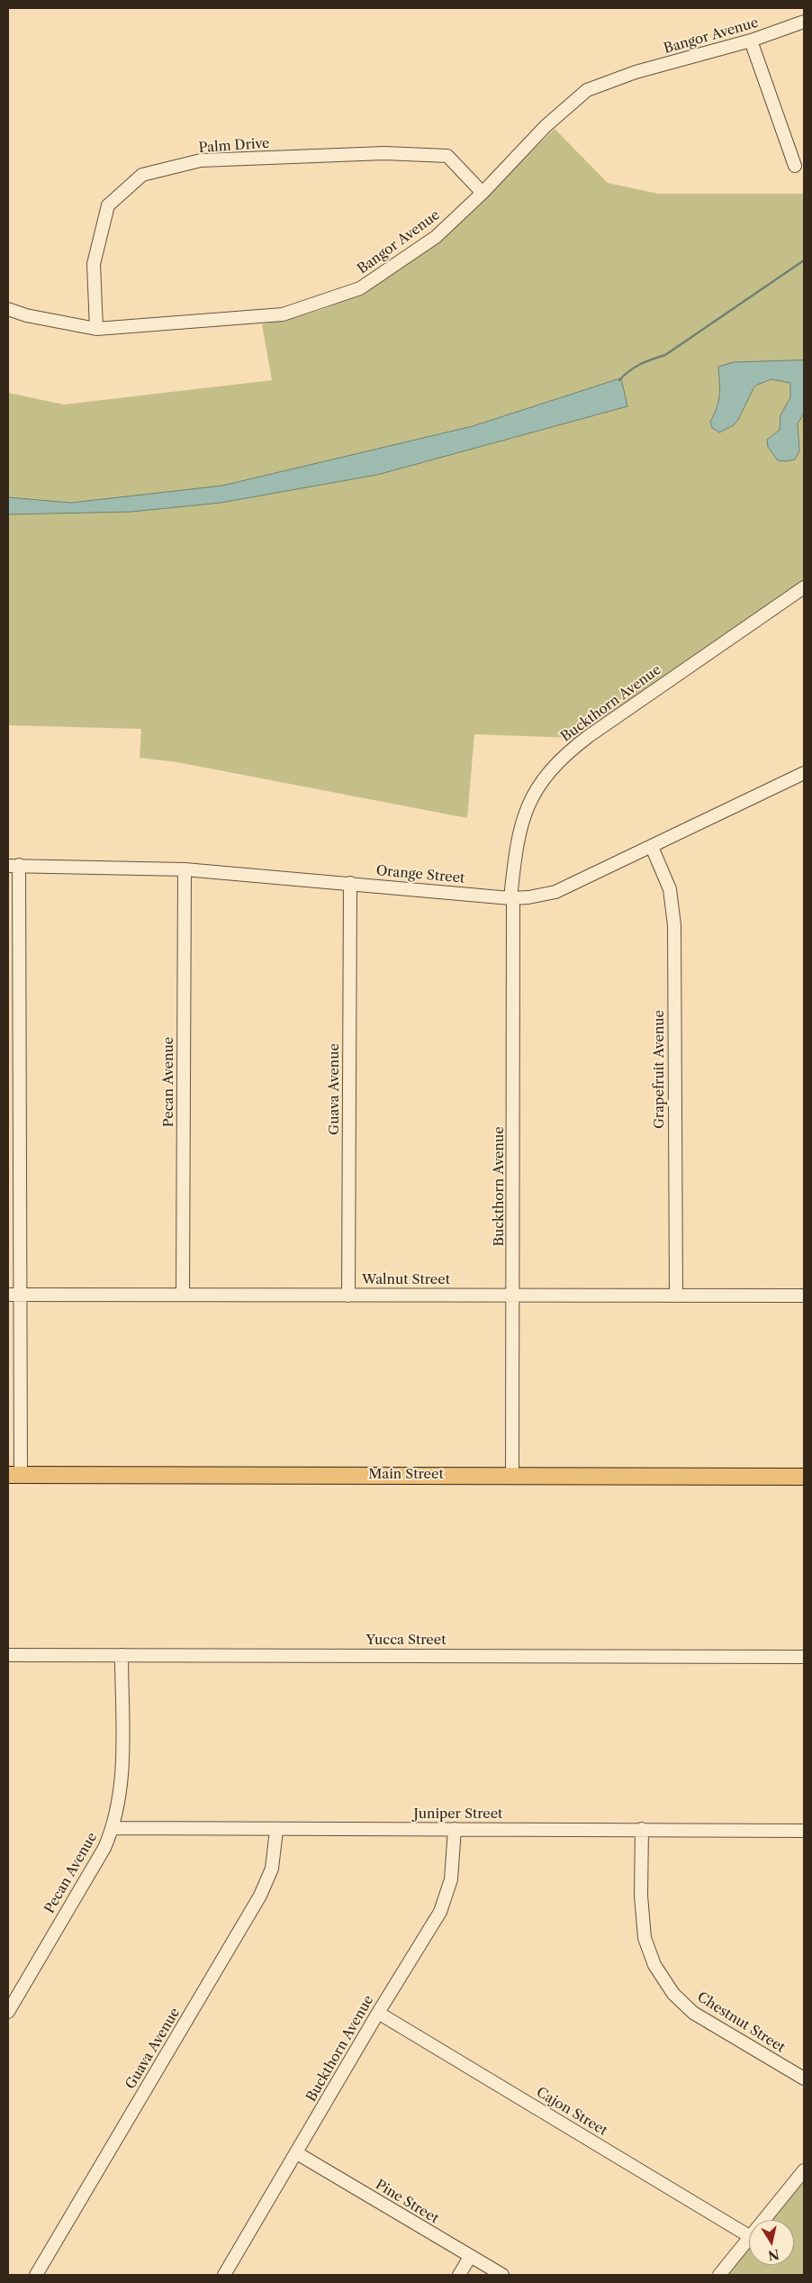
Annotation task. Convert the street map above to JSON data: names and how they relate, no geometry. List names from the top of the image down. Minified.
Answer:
{"streets":{"main road":["Main Street"],"street":["Bangor Avenue","Palm Drive","Buckthorn Avenue","Orange Street","Grapefruit Avenue","Pecan Avenue","Guava Avenue","Walnut Street","Yucca Street","Juniper Street","Chestnut Street","Cajon Street","Pine Street"]},"crossings":[["Bangor Avenue","Palm Drive"],["Buckthorn Avenue","Orange Street"],["Buckthorn Avenue","Walnut Street"],["Buckthorn Avenue","Main Street"],["Buckthorn Avenue","Juniper Street"],["Buckthorn Avenue","Cajon Street"],["Buckthorn Avenue","Pine Street"],["Orange Street","Grapefruit Avenue"],["Orange Street","Pecan Avenue"],["Orange Street","Guava Avenue"],["Grapefruit Avenue","Walnut Street"],["Pecan Avenue","Walnut Street"],["Pecan Avenue","Yucca Street"],["Pecan Avenue","Juniper Street"],["Guava Avenue","Walnut Street"],["Guava Avenue","Juniper Street"],["Juniper Street","Chestnut Street"]],"north":"bottom"}
